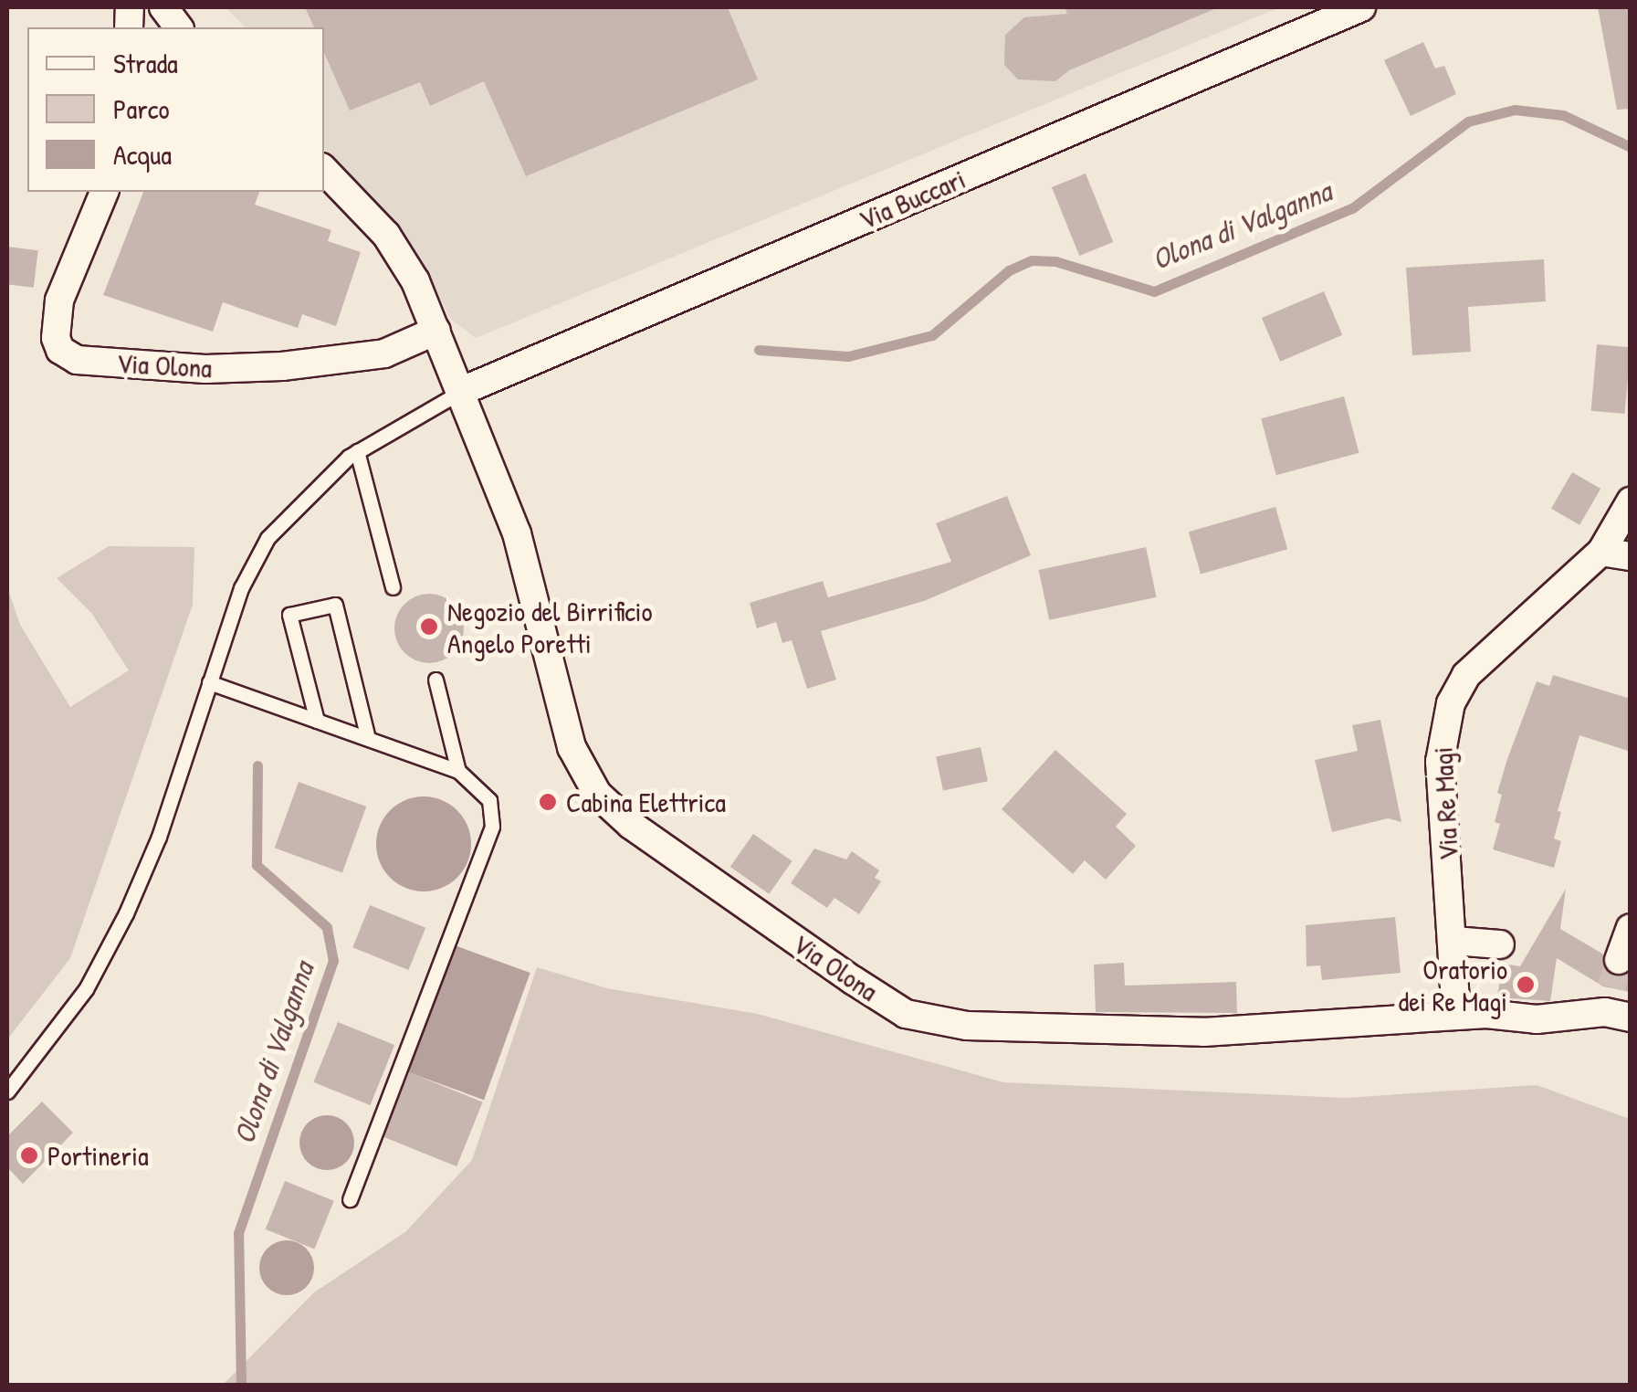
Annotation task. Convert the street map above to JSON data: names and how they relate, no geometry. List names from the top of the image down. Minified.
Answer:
{"streets":{"street":["Via Buccari","Via Olona","Via Re Magi"]},"crossings":[["Via Buccari","Via Olona"],["Via Olona","Via Re Magi"]],"water":["Olona di Valganna"],"places":["Negozio del Birrificio Angelo Poretti","Cabina Elettrica","Oratorio dei Re Magi","Portineria"],"legend":["Strada","Parco","Acqua"]}
